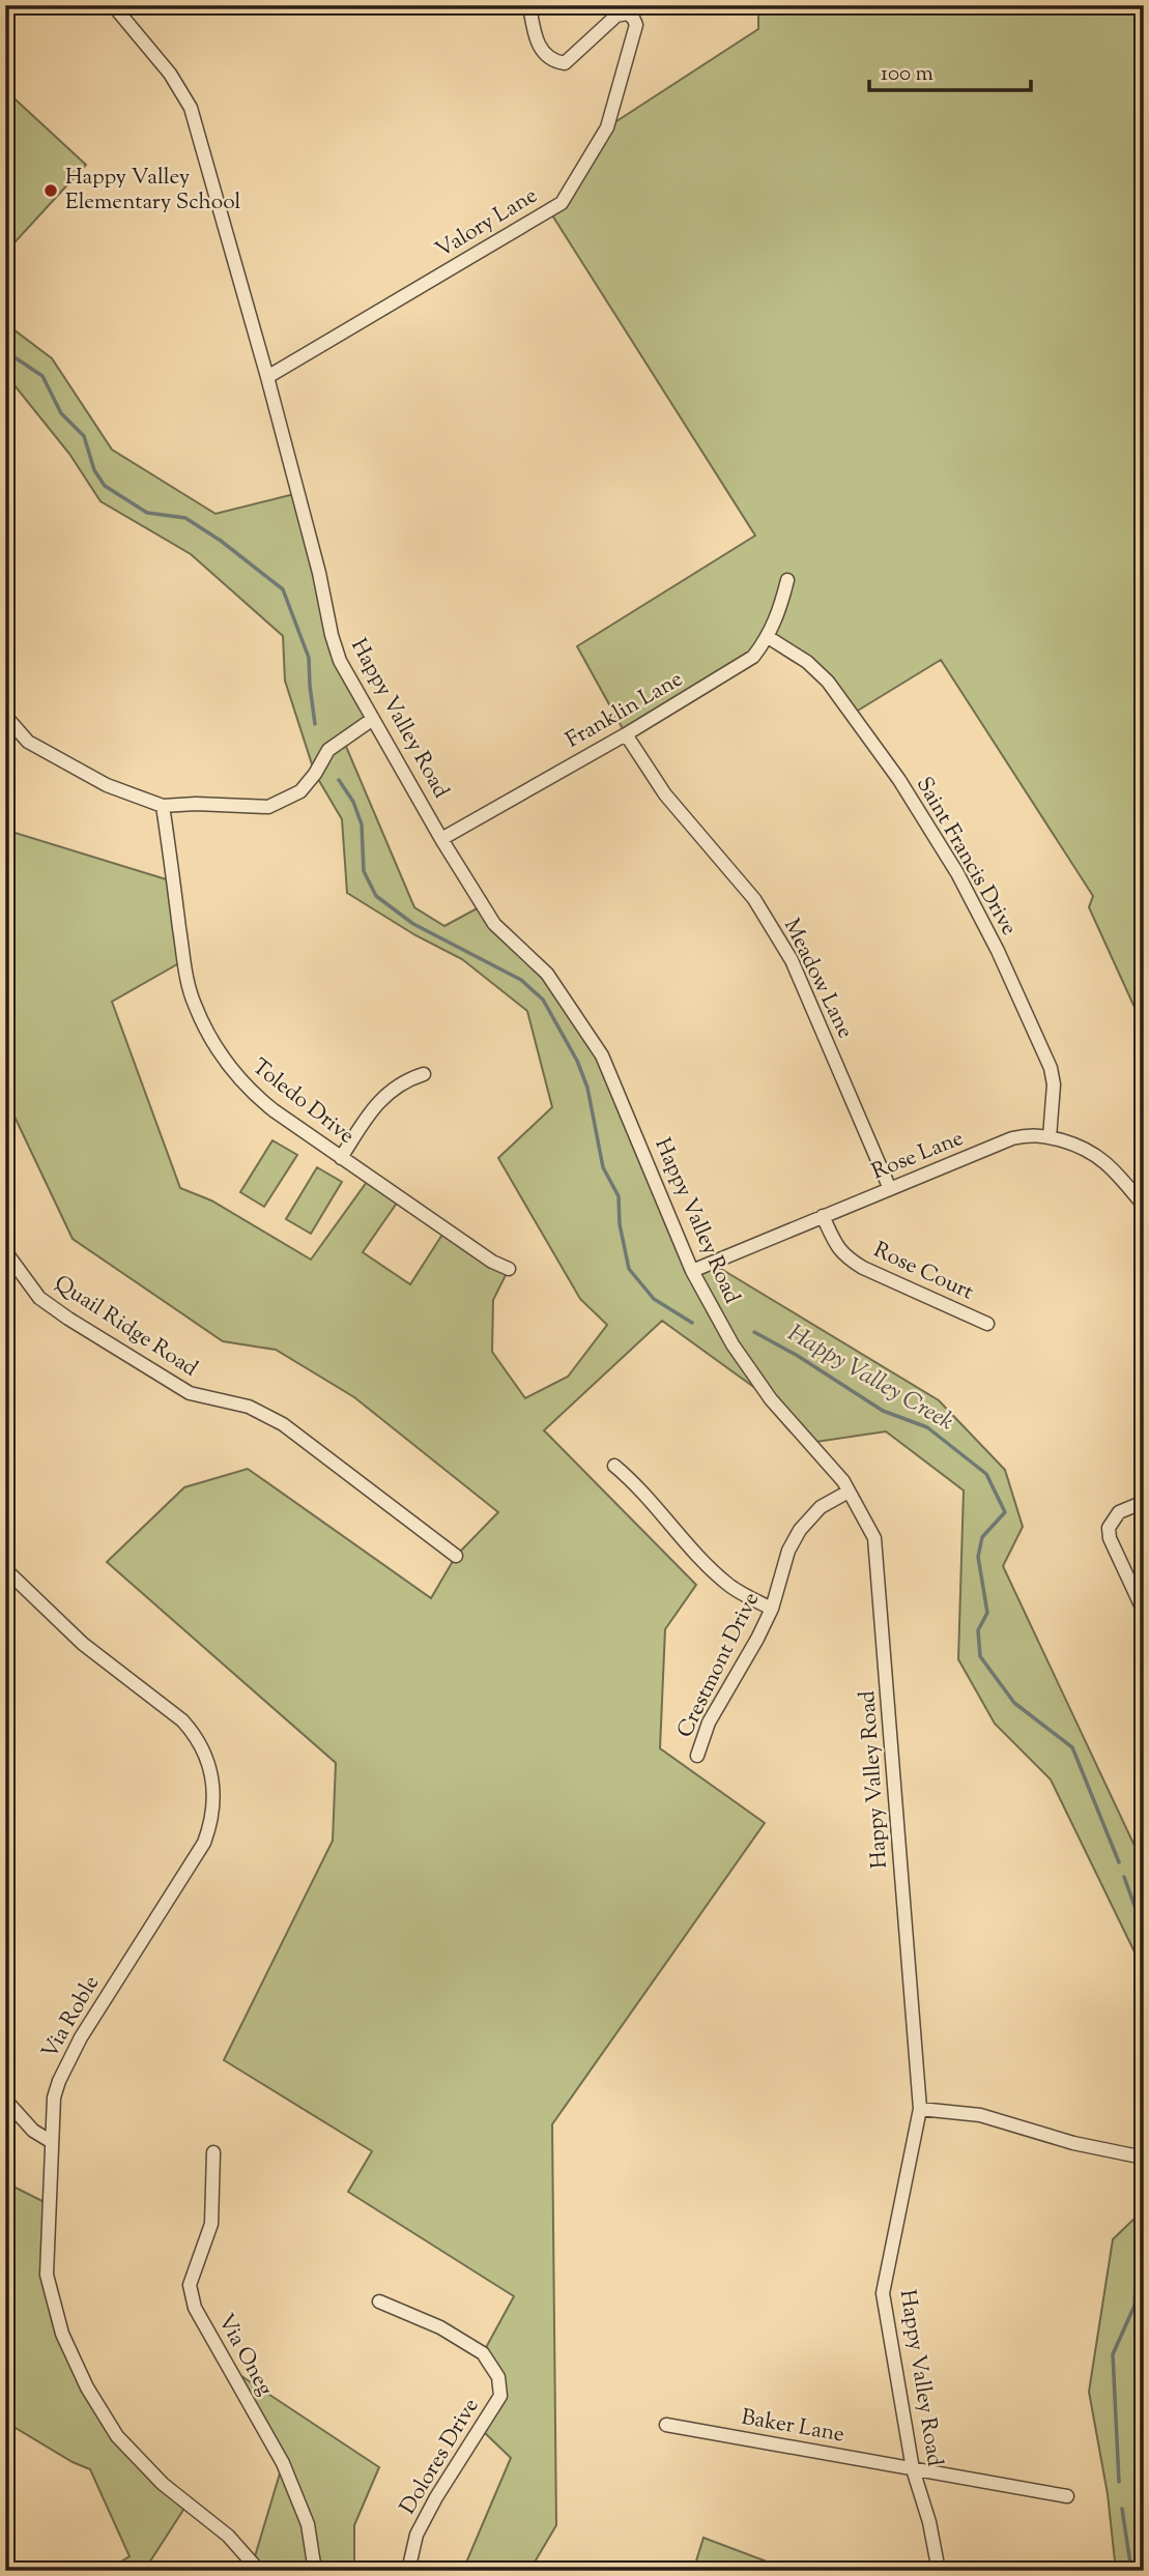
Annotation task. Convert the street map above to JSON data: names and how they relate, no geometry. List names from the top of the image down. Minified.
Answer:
{"streets":{"street":["Valory Lane","Franklin Lane","Happy Valley Road","Saint Francis Drive","Meadow Lane","Toledo Drive","Rose Lane","Rose Court","Quail Ridge Road","Crestmont Drive","Via Roble","Via Oneg","Baker Lane","Dolores Drive"]},"crossings":[["Valory Lane","Happy Valley Road"],["Franklin Lane","Happy Valley Road"],["Franklin Lane","Saint Francis Drive"],["Franklin Lane","Meadow Lane"],["Happy Valley Road","Rose Lane"],["Happy Valley Road","Crestmont Drive"],["Happy Valley Road","Baker Lane"],["Saint Francis Drive","Rose Lane"],["Meadow Lane","Rose Lane"],["Rose Lane","Rose Court"]],"water":["Happy Valley Creek"],"places":["Happy Valley Elementary School"],"scale_bar":"100 m"}
